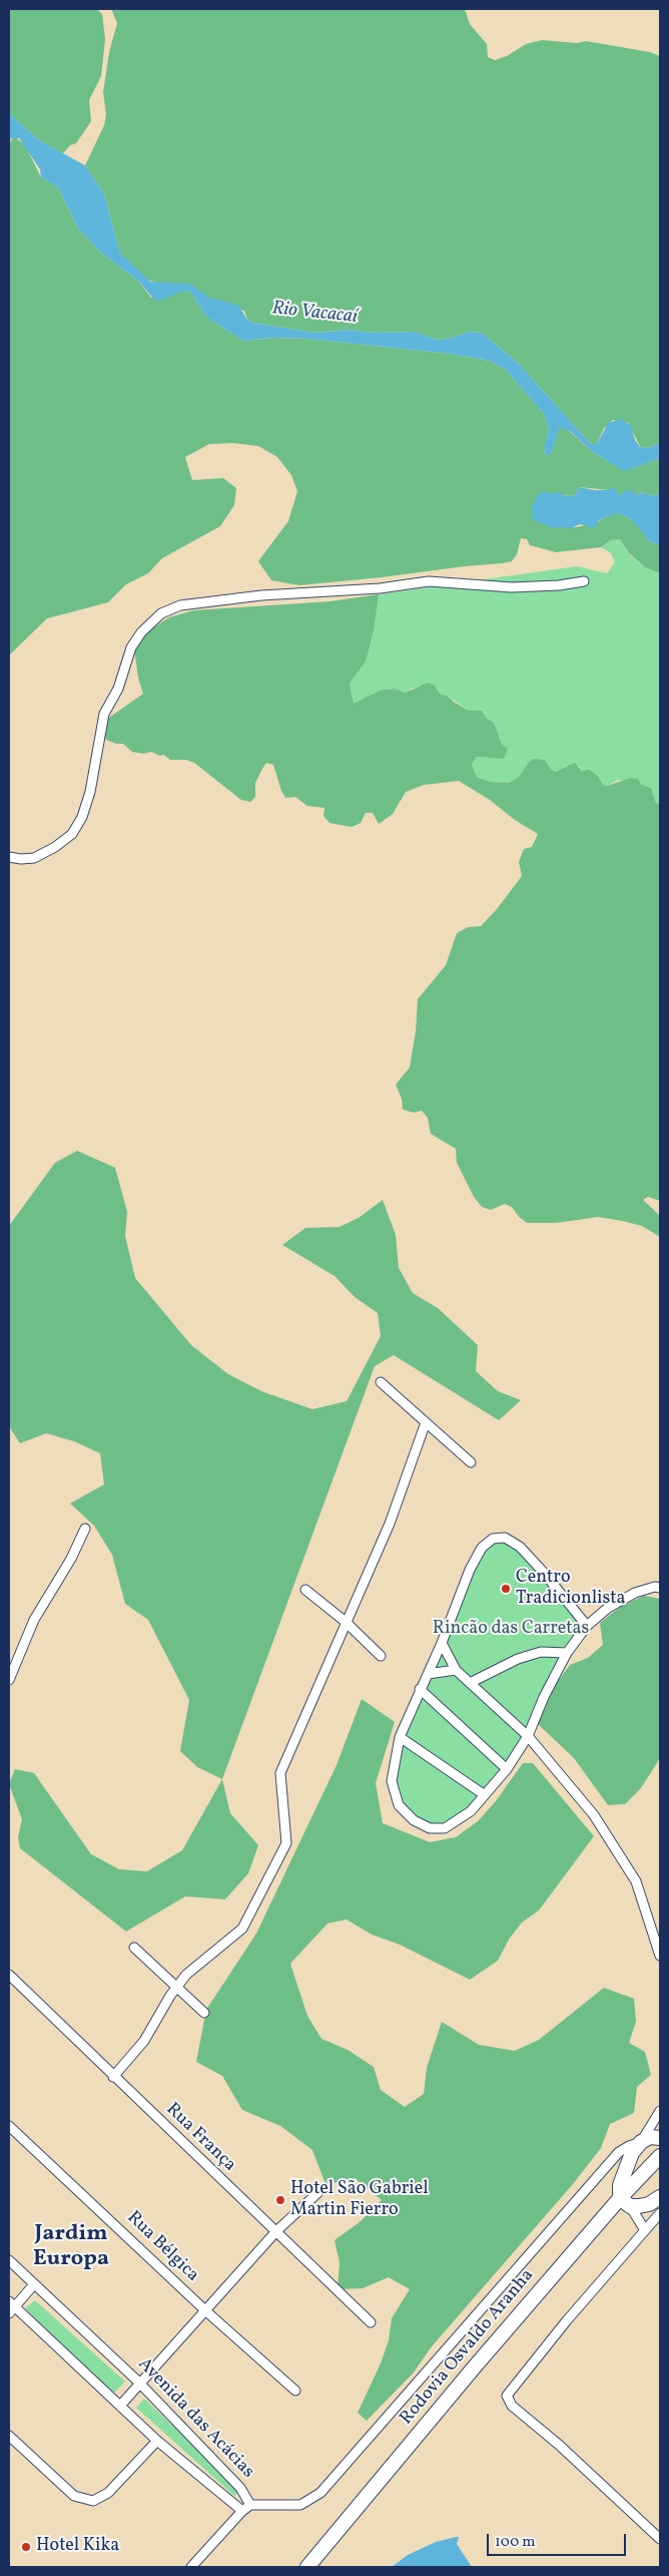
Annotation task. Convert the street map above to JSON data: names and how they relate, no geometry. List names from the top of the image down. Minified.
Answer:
{"streets":{"highway":["Rodovia Osvaldo Aranha"],"street":["Rua França","Rua Bélgica","Avenida das Acácias"]},"districts":["Jardim Europa"],"water":["Rio Vacacaí"],"parks":["Rincão das Carretas"],"places":["Centro Tradicionlista","Hotel São Gabriel Martin Fierro","Hotel Kika"],"scale_bar":"100 m"}
